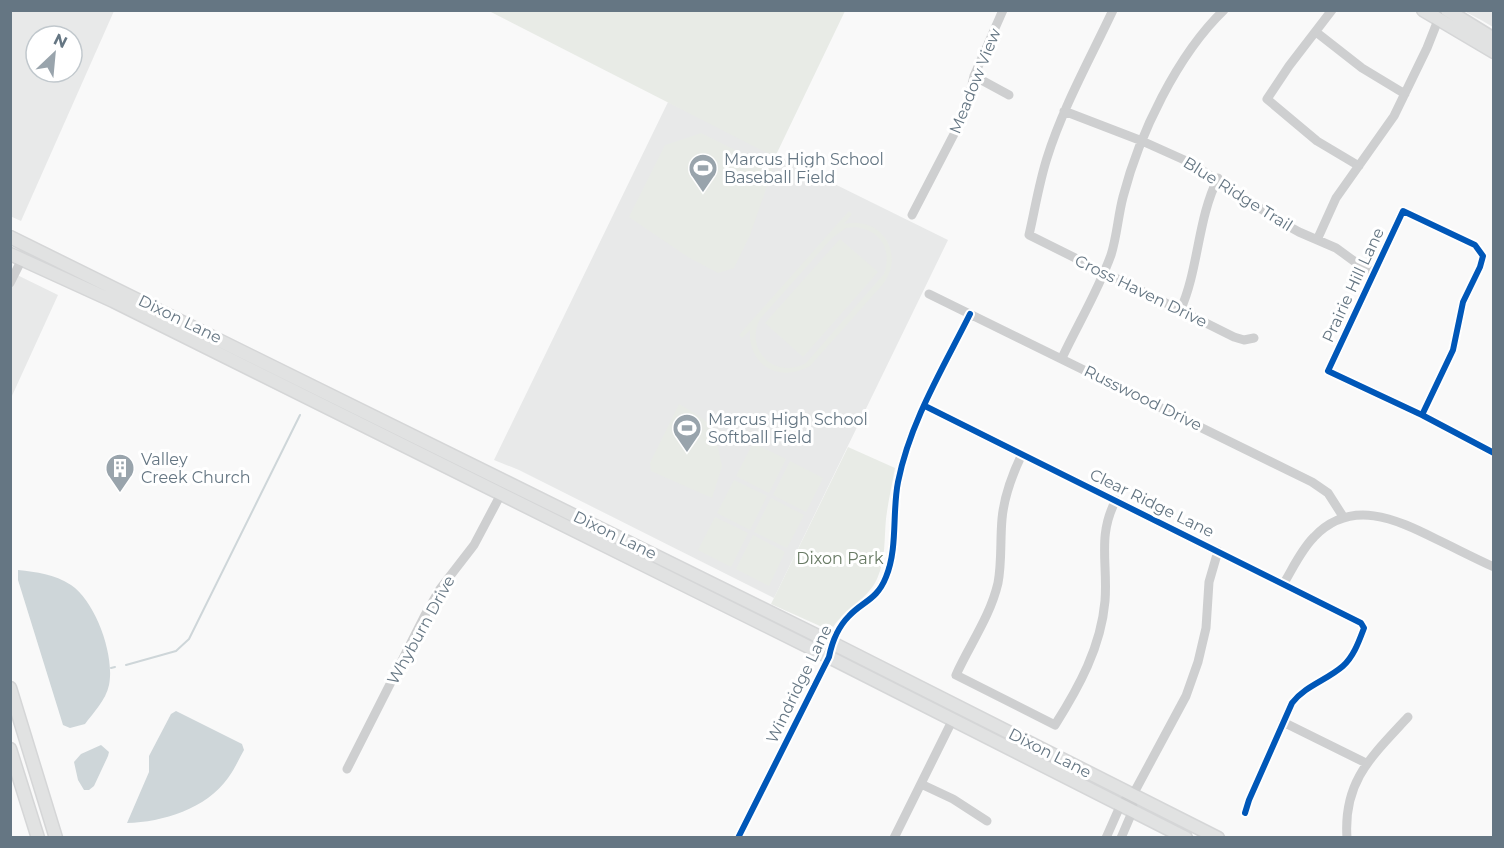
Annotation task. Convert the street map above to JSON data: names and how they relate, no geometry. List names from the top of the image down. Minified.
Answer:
{"streets":{"main road":["Dixon Lane"],"street":["Meadow View","Blue Ridge Trail","Prairie Hill Lane","Cross Haven Drive","Russwood Drive","Clear Ridge Lane","Whyburn Drive","Windridge Lane"]},"crossings":[["Blue Ridge Trail","Prairie Hill Lane"],["Blue Ridge Trail","Cross Haven Drive"],["Dixon Lane","Whyburn Drive"],["Dixon Lane","Windridge Lane"],["Russwood Drive","Windridge Lane"],["Clear Ridge Lane","Windridge Lane"]],"parks":["Dixon Park"],"places":{"sports":["Marcus High School Baseball Field","Marcus High School Softball Field"],"building":["Valley Creek Church"]},"north":"top right"}
